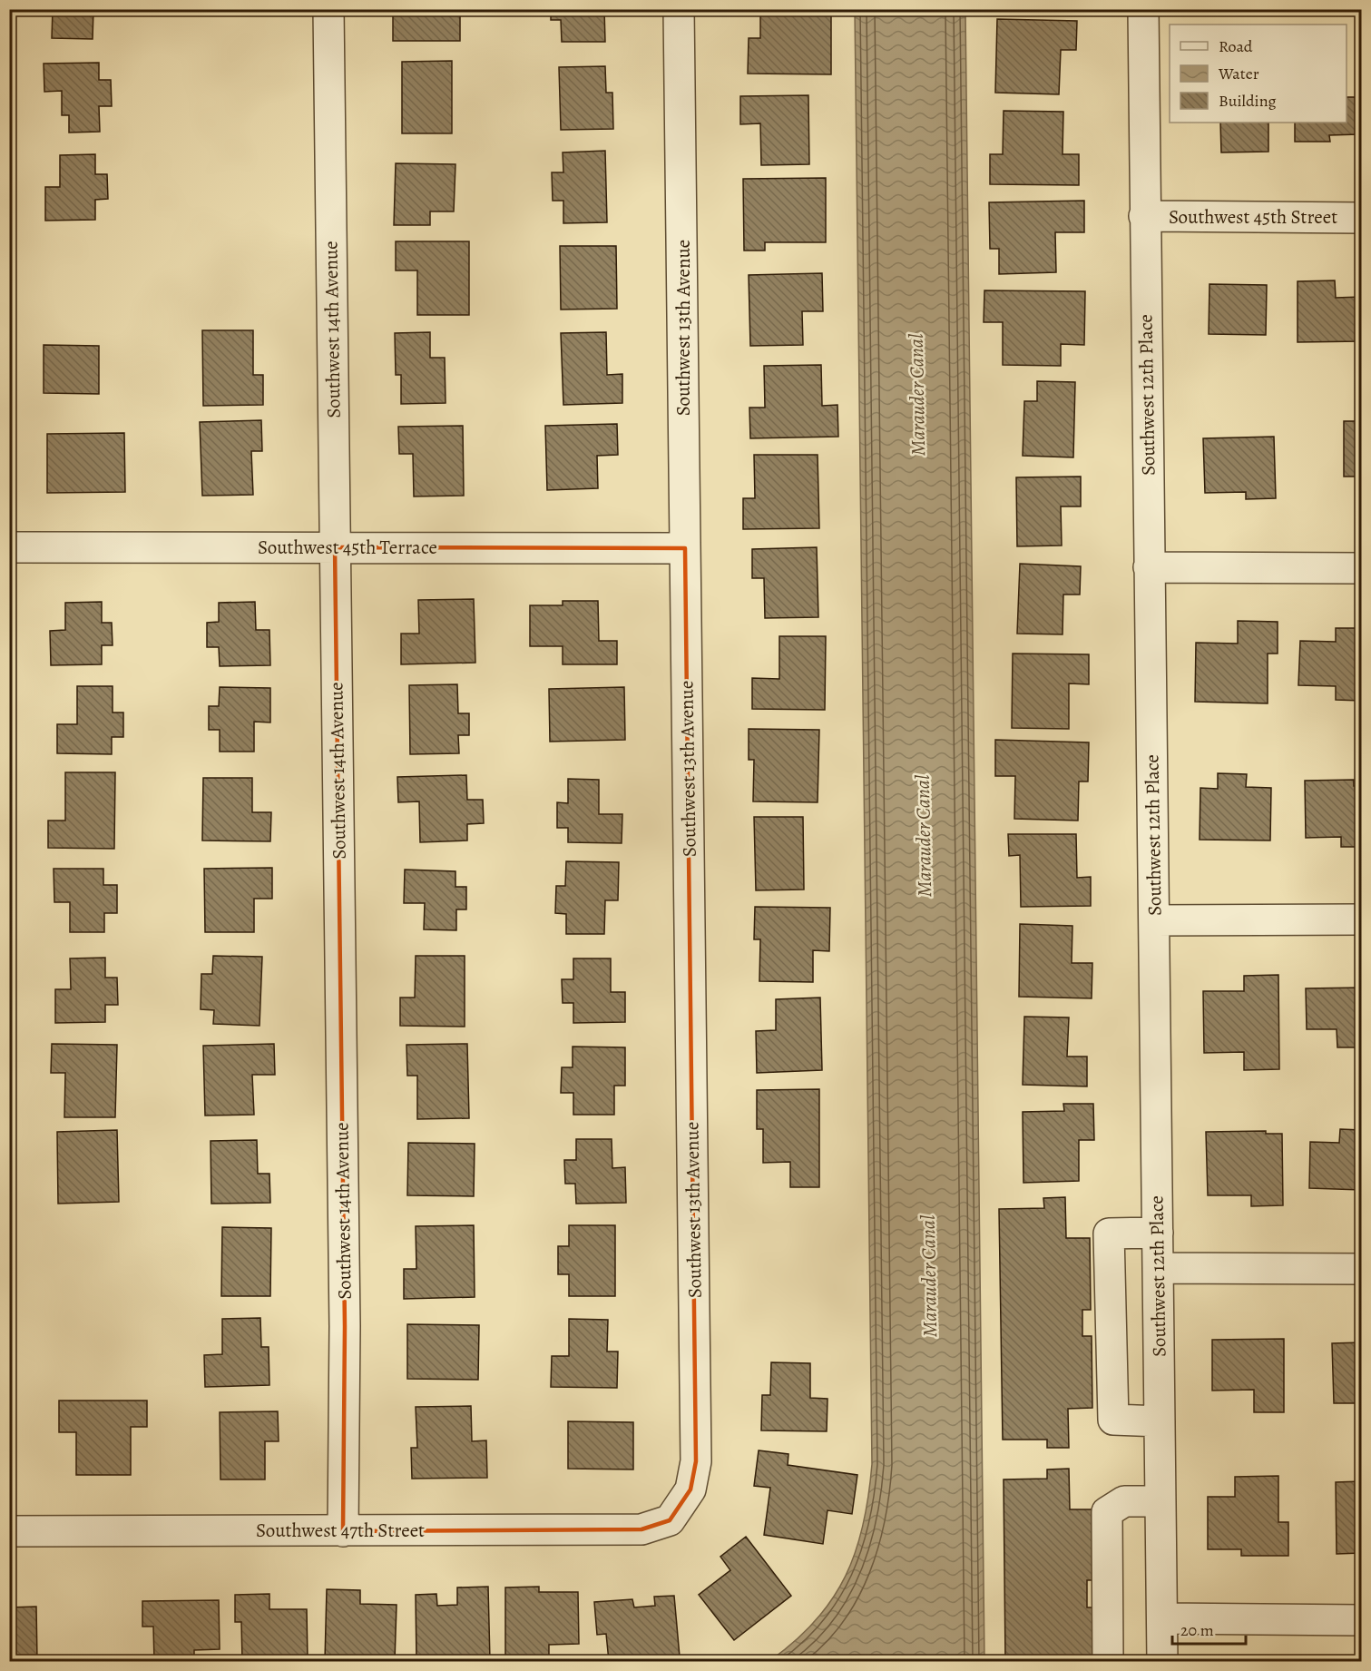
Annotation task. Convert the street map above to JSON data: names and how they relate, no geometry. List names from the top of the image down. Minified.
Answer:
{"streets":{"street":["Southwest 45th Street","Southwest 13th Avenue","Southwest 14th Avenue","Southwest 12th Place","Southwest 45th Terrace","Southwest 47th Street"]},"crossings":[["Southwest 45th Street","Southwest 12th Place"],["Southwest 13th Avenue","Southwest 45th Terrace"],["Southwest 13th Avenue","Southwest 47th Street"],["Southwest 14th Avenue","Southwest 45th Terrace"],["Southwest 14th Avenue","Southwest 47th Street"]],"water":["Marauder Canal"],"legend":["Road","Water","Building"],"scale_bar":"20 m"}
